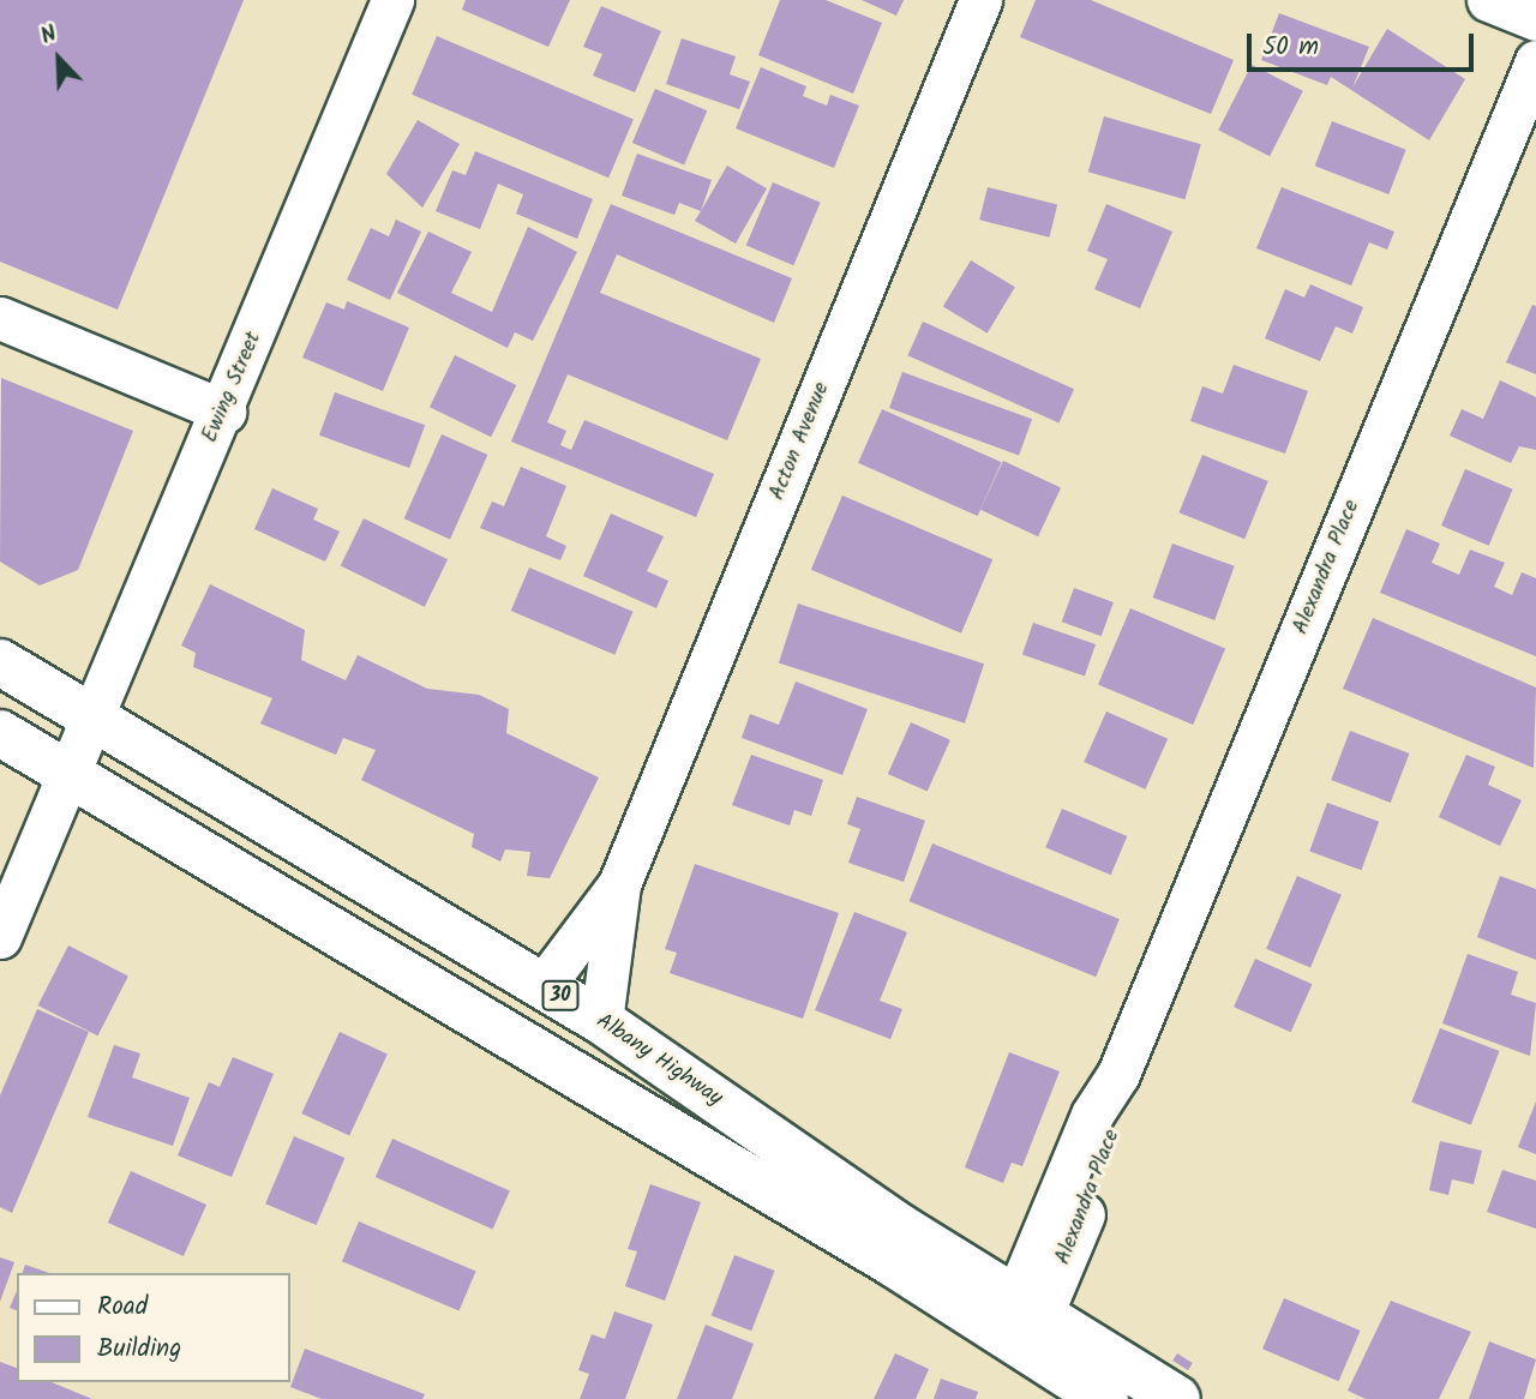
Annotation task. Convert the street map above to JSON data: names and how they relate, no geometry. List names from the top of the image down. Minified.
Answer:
{"streets":{"highway":["30","Albany Highway"],"street":["Ewing Street","Acton Avenue","Alexandra Place"]},"crossings":[["Ewing Street","Albany Highway"],["Acton Avenue","Albany Highway"],["Alexandra Place","Albany Highway"]],"legend":["Road","Building"],"scale_bar":"50 m","north":"top left"}
